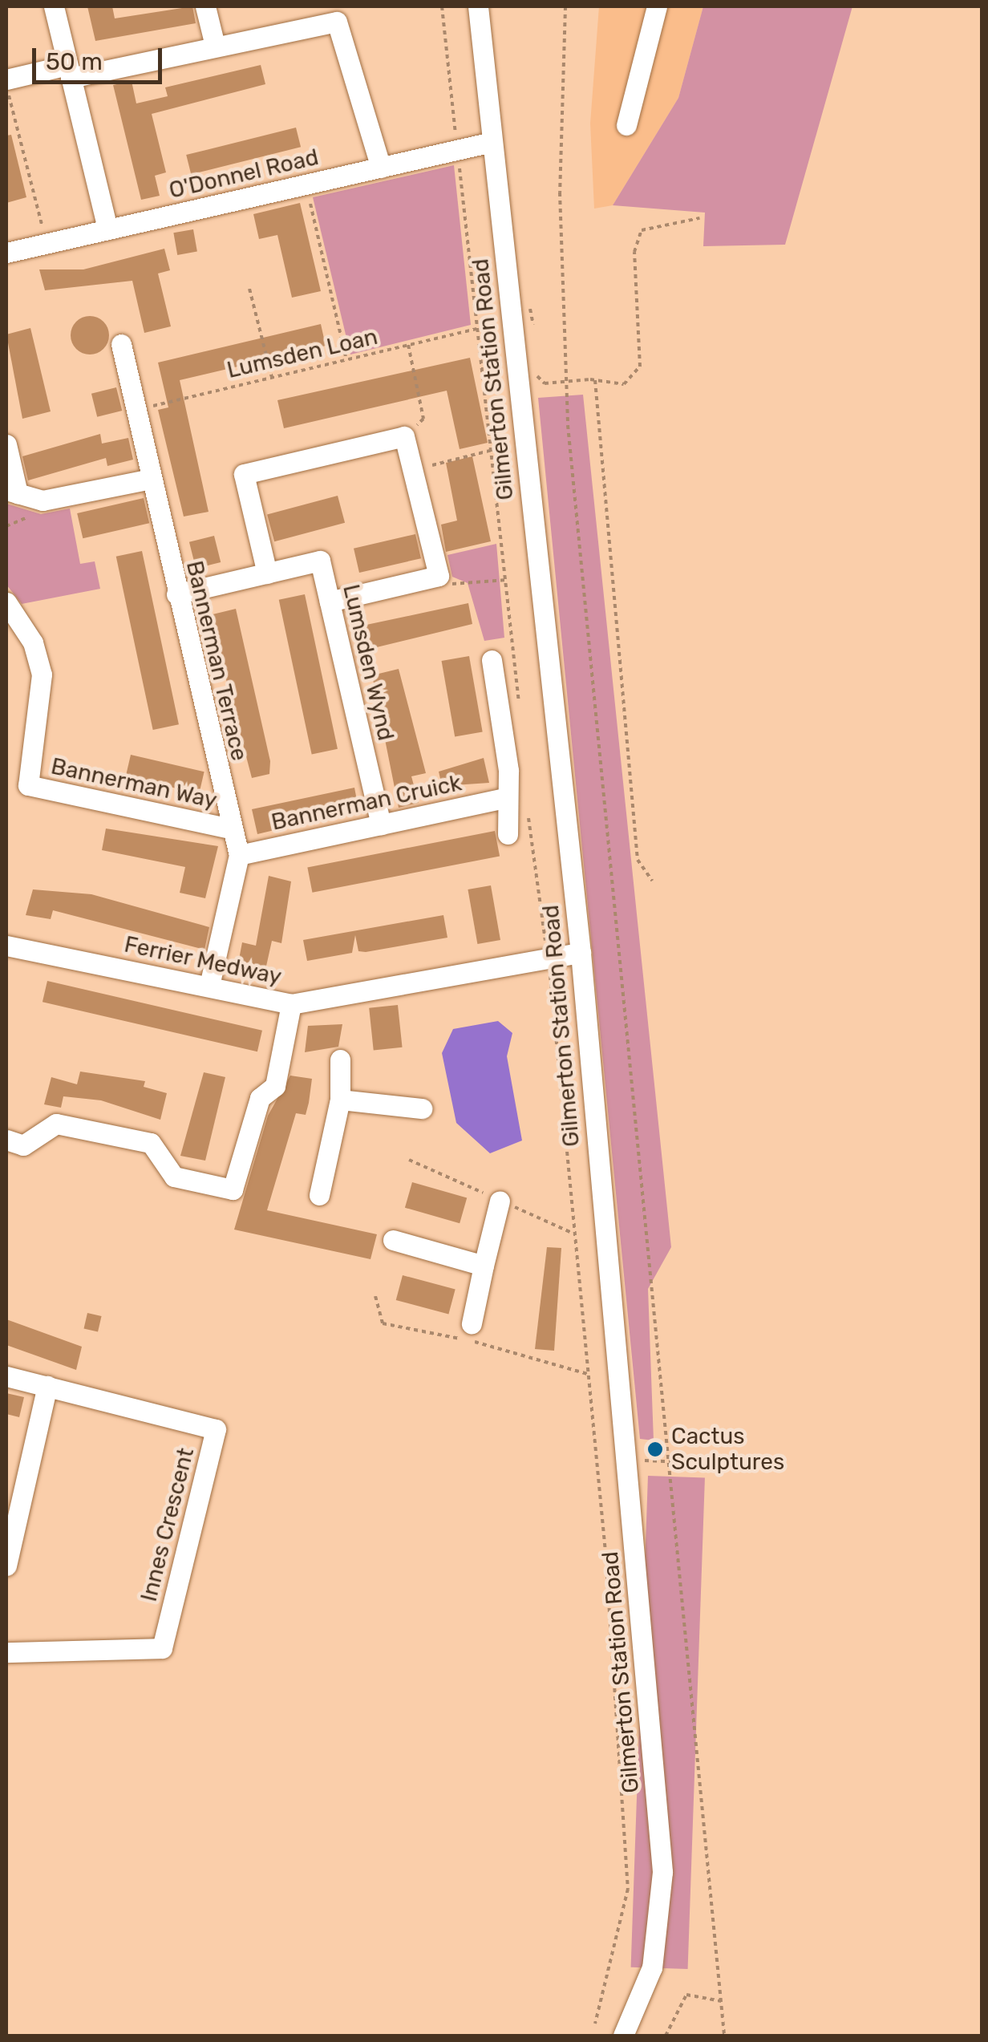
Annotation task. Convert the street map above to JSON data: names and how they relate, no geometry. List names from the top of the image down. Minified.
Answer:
{"streets":{"street":["O'Donnel Road","Gilmerton Station Road","Bannerman Terrace","Lumsden Wynd","Bannerman Way","Bannerman Cruick","Ferrier Medway","Innes Crescent"],"path":["Lumsden Loan"]},"crossings":[["O'Donnel Road","Gilmerton Station Road"],["Lumsden Loan","Bannerman Terrace"],["Gilmerton Station Road","Ferrier Medway"],["Bannerman Terrace","Lumsden Wynd"],["Bannerman Terrace","Bannerman Way"],["Bannerman Terrace","Bannerman Cruick"],["Lumsden Wynd","Bannerman Cruick"]],"places":["Cactus Sculptures"],"scale_bar":"50 m"}
